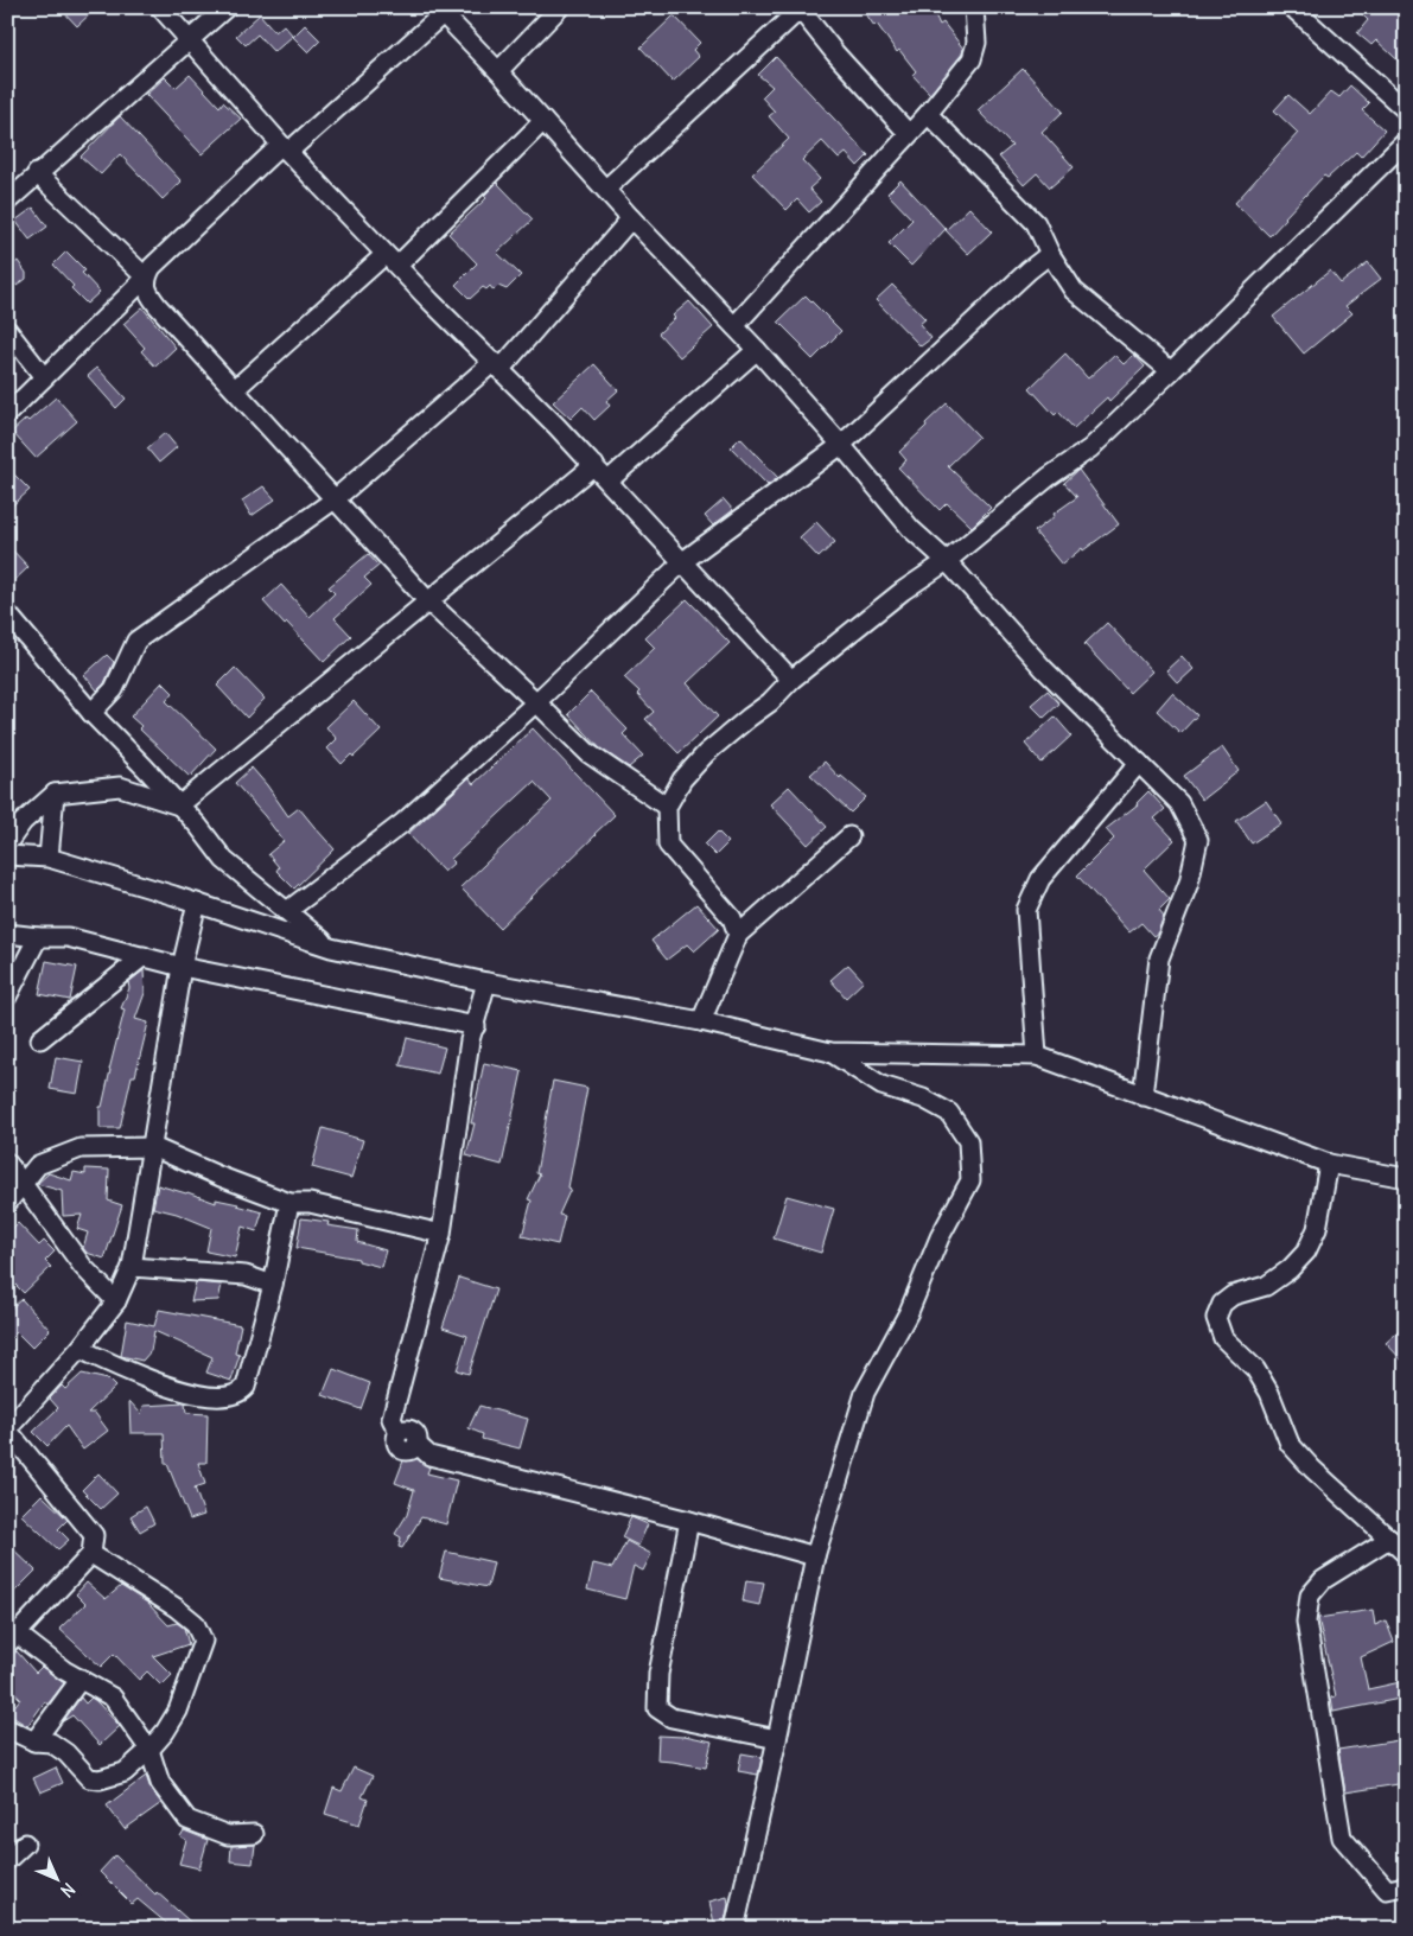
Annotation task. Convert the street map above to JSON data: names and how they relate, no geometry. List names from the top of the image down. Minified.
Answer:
{"north":"bottom right"}
